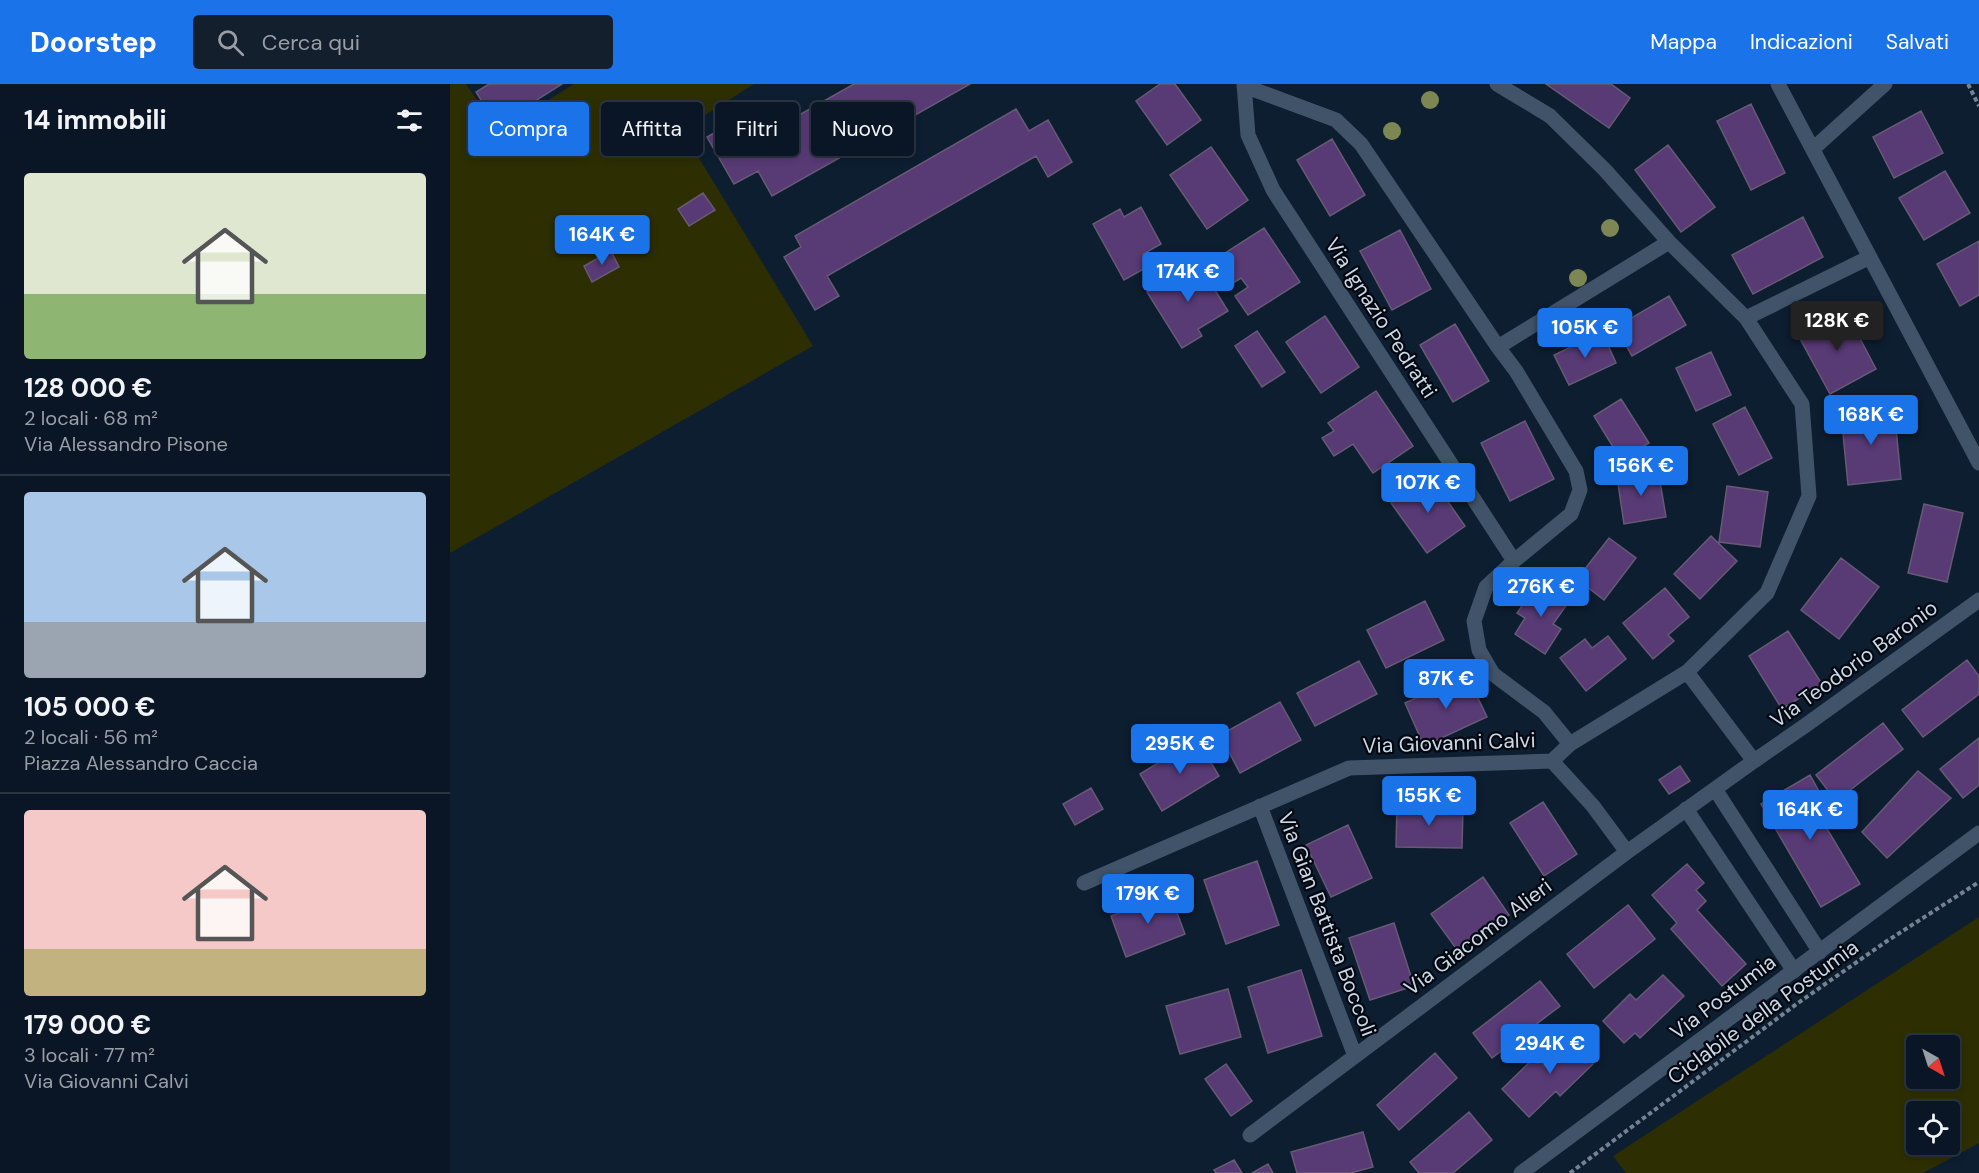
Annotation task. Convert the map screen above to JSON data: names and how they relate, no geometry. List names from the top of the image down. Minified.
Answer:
{"streets":{"street":["Via Ignazio Pedratti","Via Teodorio Baronio","Via Giovanni Calvi","Via Gian Battista Boccoli","Via Giacomo Alieri","Via Postumia"],"path":["Ciclabile della Postumia"]},"crossings":[["Via Teodorio Baronio","Via Giacomo Alieri"],["Via Giovanni Calvi","Via Gian Battista Boccoli"],["Via Gian Battista Boccoli","Via Giacomo Alieri"]],"north":"bottom right","page":{"header":"Doorstep","search":"Cerca qui","nav":["Mappa","Indicazioni","Salvati"],"heading":"14 immobili","chip":["Compra","Affitta","Filtri","Nuovo"],"list":[{"name":"128 000 €","note":"2 locali · 68 m² · Via Alessandro Pisone"},{"name":"105 000 €","note":"2 locali · 56 m² · Piazza Alessandro Caccia"},{"name":"179 000 €","note":"3 locali · 77 m² · Via Giovanni Calvi"}],"price":["164K €","174K €","128K €","105K €","168K €","156K €","107K €","276K €","87K €","295K €","155K €","164K €","179K €","294K €"]}}
